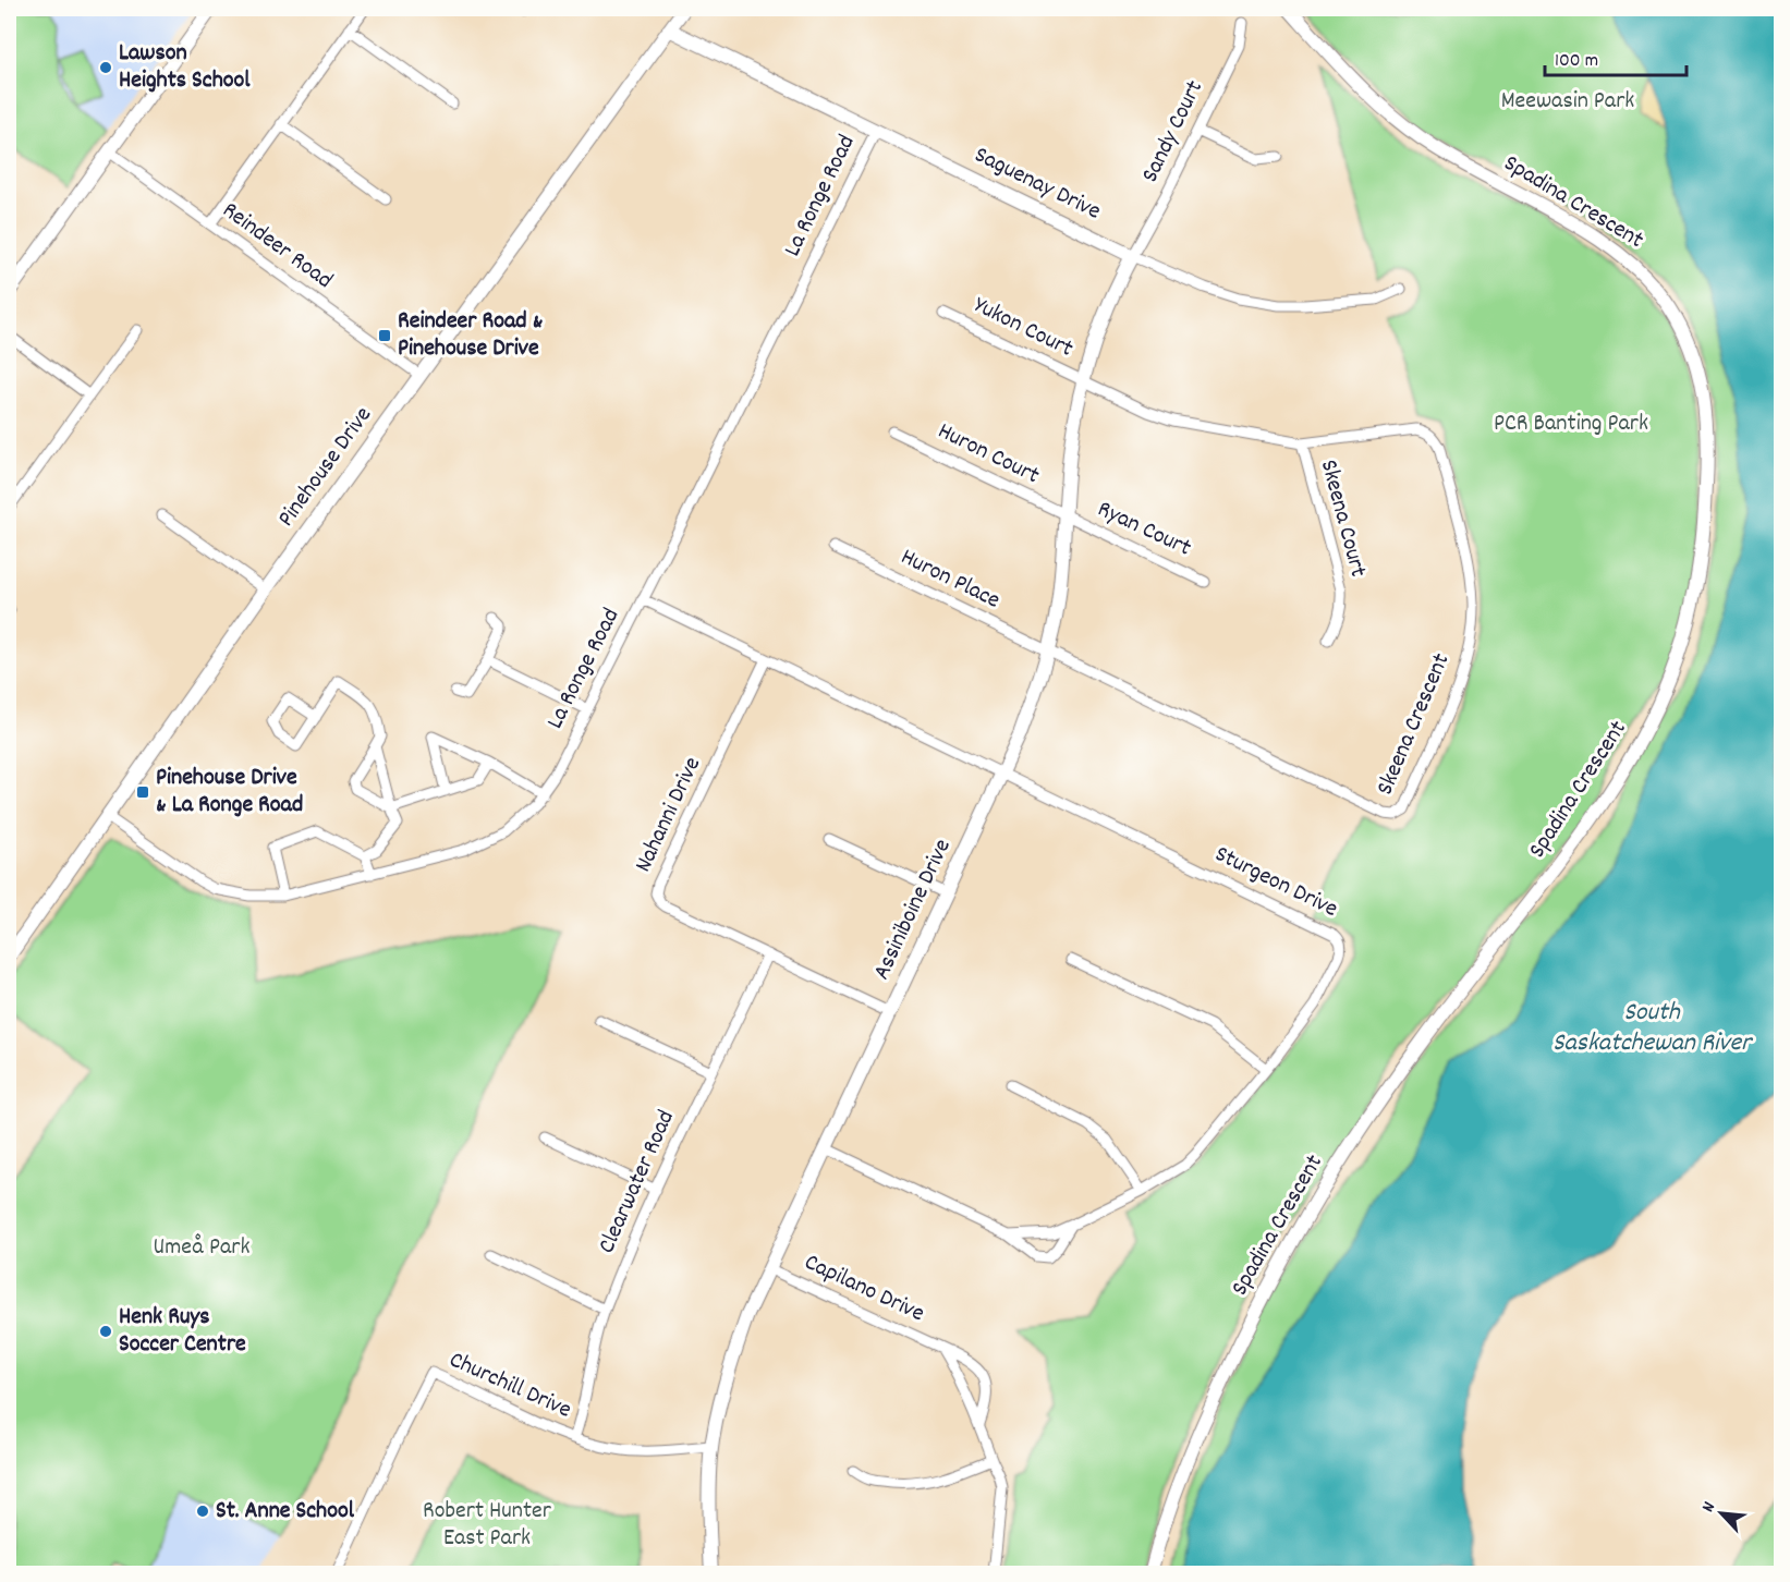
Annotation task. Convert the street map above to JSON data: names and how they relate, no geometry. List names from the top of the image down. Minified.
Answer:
{"streets":{"street":["Sandy Court","Saguenay Drive","La Ronge Road","Spadina Crescent","Reindeer Road","Yukon Court","Huron Court","Pinehouse Drive","Skeena Court","Ryan Court","Huron Place","Skeena Crescent","Nahanni Drive","Sturgeon Drive","Assiniboine Drive","Clearwater Road","Capilano Drive","Churchill Drive"]},"crossings":[["Sandy Court","Saguenay Drive"],["Sandy Court","Assiniboine Drive"],["Saguenay Drive","La Ronge Road"],["Saguenay Drive","Pinehouse Drive"],["Saguenay Drive","Assiniboine Drive"],["La Ronge Road","Pinehouse Drive"],["Reindeer Road","Pinehouse Drive"],["Yukon Court","Skeena Crescent"],["Yukon Court","Assiniboine Drive"],["Huron Court","Ryan Court"],["Huron Court","Assiniboine Drive"],["Skeena Court","Skeena Crescent"],["Ryan Court","Assiniboine Drive"],["Huron Place","Skeena Crescent"],["Huron Place","Assiniboine Drive"],["Skeena Crescent","Assiniboine Drive"],["Nahanni Drive","Assiniboine Drive"],["Nahanni Drive","Clearwater Road"],["Sturgeon Drive","Assiniboine Drive"],["Assiniboine Drive","Capilano Drive"],["Assiniboine Drive","Churchill Drive"],["Clearwater Road","Churchill Drive"]],"water":["South Saskatchewan River"],"parks":["Meewasin Park","PCR Banting Park","Umeå Park","Robert Hunter East Park"],"places":{"other":["Lawson Heights School","Henk Ruys Soccer Centre","St. Anne School"],"transit":["Reindeer Road & Pinehouse Drive","Pinehouse Drive & La Ronge Road"]},"scale_bar":"100 m","north":"top left"}
